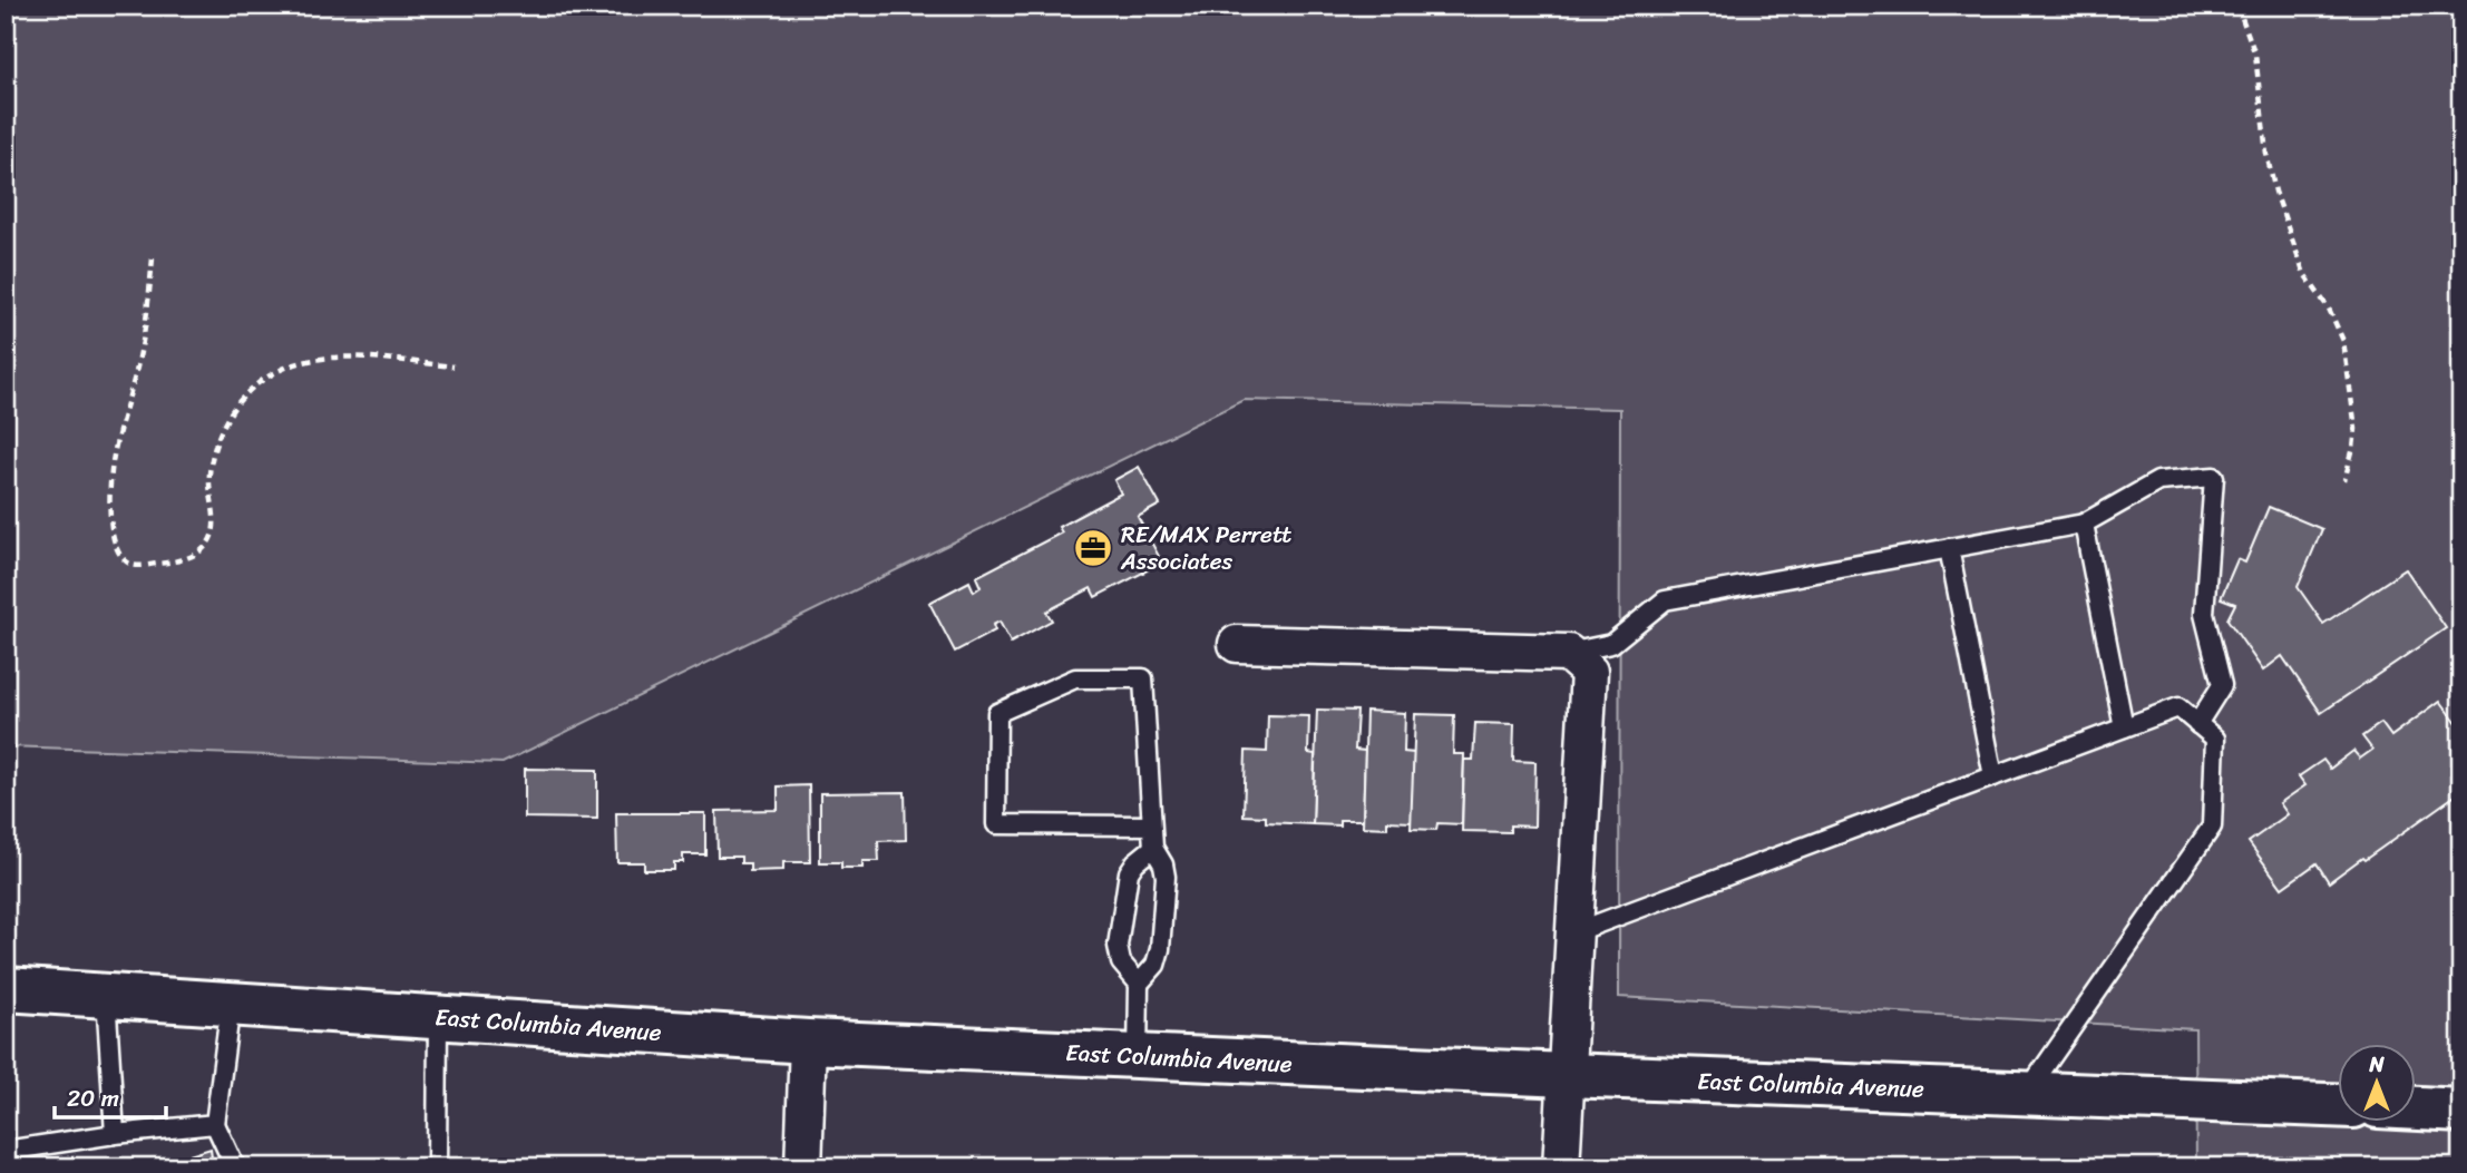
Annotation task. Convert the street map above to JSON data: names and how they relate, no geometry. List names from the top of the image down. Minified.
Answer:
{"streets":{"main road":["East Columbia Avenue"]},"places":{"office":["RE/MAX Perrett Associates"]},"scale_bar":"20 m","north":"top"}
